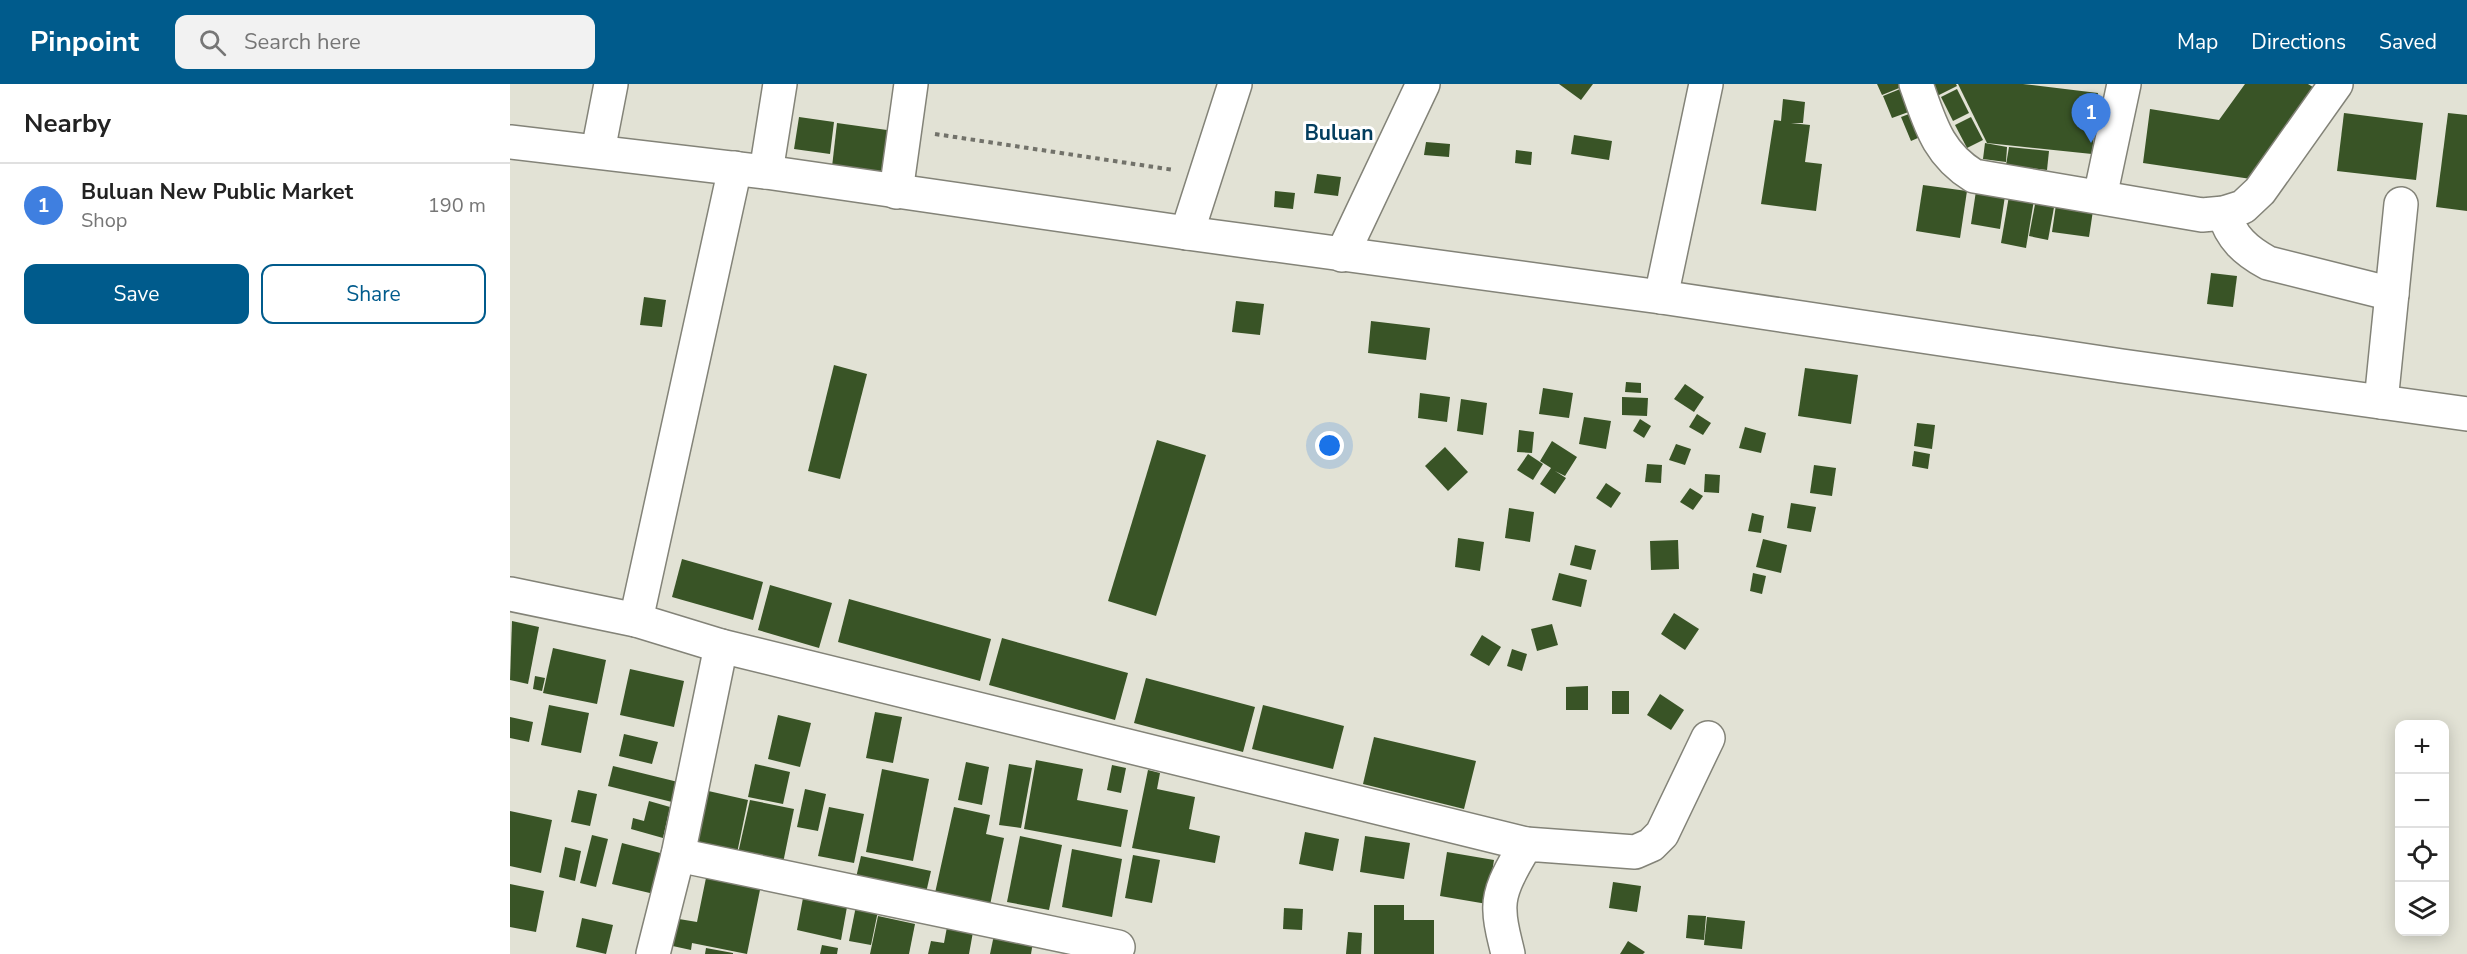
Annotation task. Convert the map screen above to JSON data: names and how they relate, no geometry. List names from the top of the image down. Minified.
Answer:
{"districts":["Buluan"],"page":{"header":"Pinpoint","search":"Search here","nav":["Map","Directions","Saved"],"heading":"Nearby","pins":"1","list":[{"mark":"1","name":"Buluan New Public Market","note":"Shop","value":"190 m"}],"buttons":["Save","Share"],"map_buttons":["+","−"]}}
